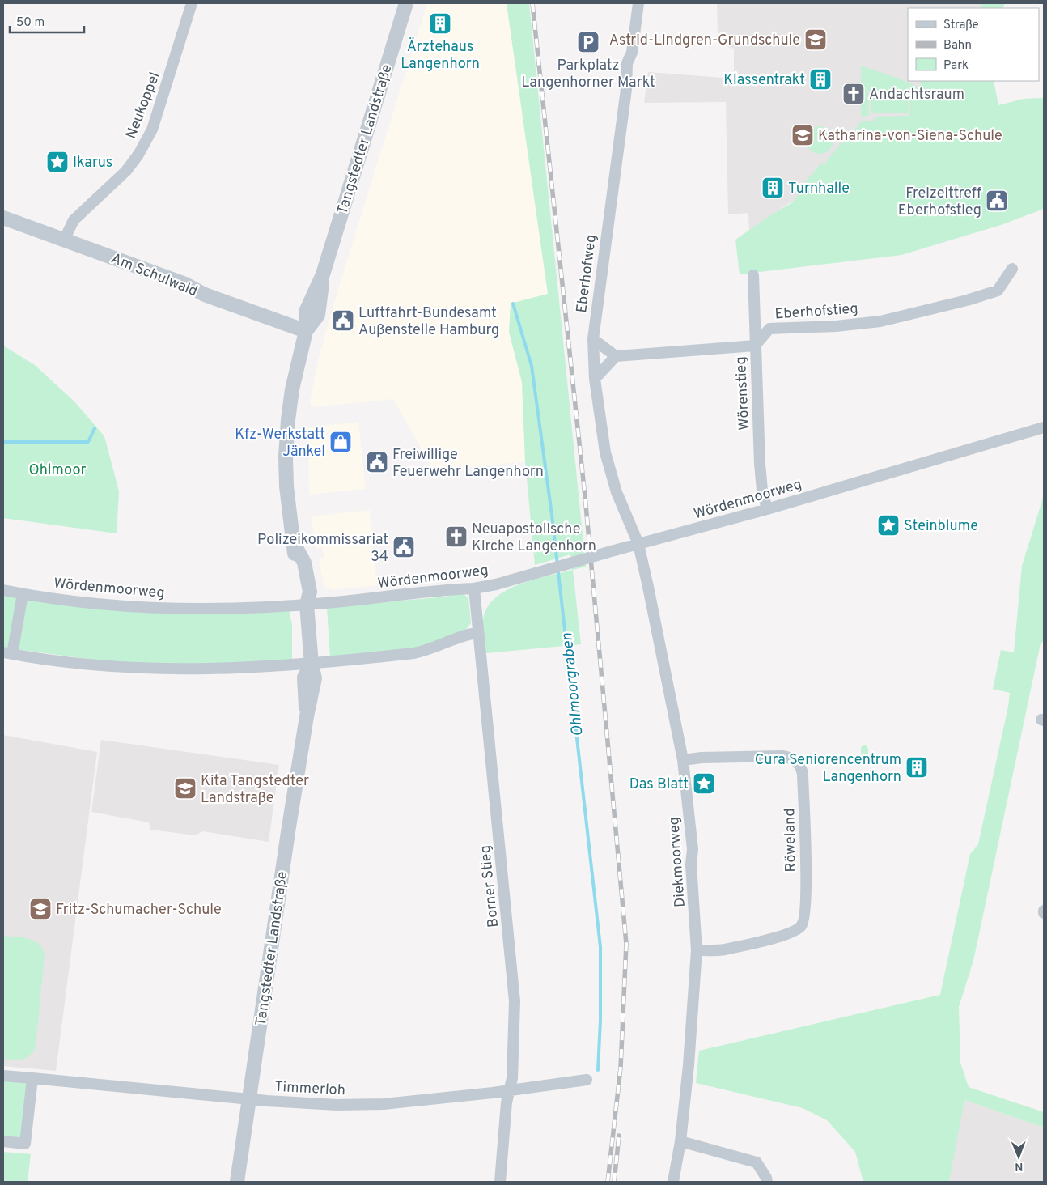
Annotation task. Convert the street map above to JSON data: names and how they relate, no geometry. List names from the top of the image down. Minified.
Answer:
{"streets":{"street":["Neukoppel","Tangstedter Landstraße","Eberhofweg","Am Schulwald","Eberhofstieg","Wörenstieg","Wördenmoorweg","Röweland","Diekmoorweg","Borner Stieg","Timmerloh"]},"crossings":[["Neukoppel","Am Schulwald"],["Tangstedter Landstraße","Am Schulwald"],["Tangstedter Landstraße","Wördenmoorweg"],["Tangstedter Landstraße","Timmerloh"],["Eberhofweg","Wördenmoorweg"],["Eberhofweg","Diekmoorweg"],["Eberhofstieg","Wörenstieg"],["Wörenstieg","Wördenmoorweg"],["Wördenmoorweg","Diekmoorweg"],["Wördenmoorweg","Borner Stieg"],["Röweland","Diekmoorweg"],["Borner Stieg","Timmerloh"]],"water":["Ohlmoorgraben"],"parks":["Ohlmoor"],"places":{"building":["Ärztehaus Langenhorn","Klassentrakt","Turnhalle","Cura Seniorencentrum Langenhorn"],"school or university":["Astrid-Lindgren-Grundschule","Katharina-von-Siena-Schule","Kita Tangstedter Landstraße","Fritz-Schumacher-Schule"],"parking":["Parkplatz Langenhorner Markt"],"church":["Andachtsraum","Neuapostolische Kirche Langenhorn"],"place":["Ikarus","Steinblume","Das Blatt"],"public building":["Freizeittreff Eberhofstieg","Luftfahrt-Bundesamt Außenstelle Hamburg","Freiwillige Feuerwehr Langenhorn","Polizeikommissariat 34"],"shop":["Kfz-Werkstatt Jänkel"]},"legend":["Straße","Bahn","Park"],"scale_bar":"50 m","north":"bottom"}
